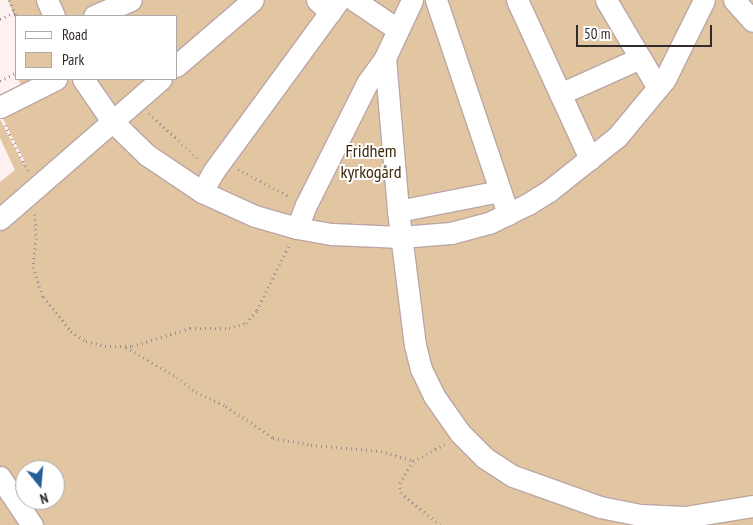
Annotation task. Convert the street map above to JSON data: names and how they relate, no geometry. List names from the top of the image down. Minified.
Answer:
{"parks":["Fridhem kyrkogård"],"legend":["Road","Park"],"scale_bar":"50 m","north":"bottom"}
